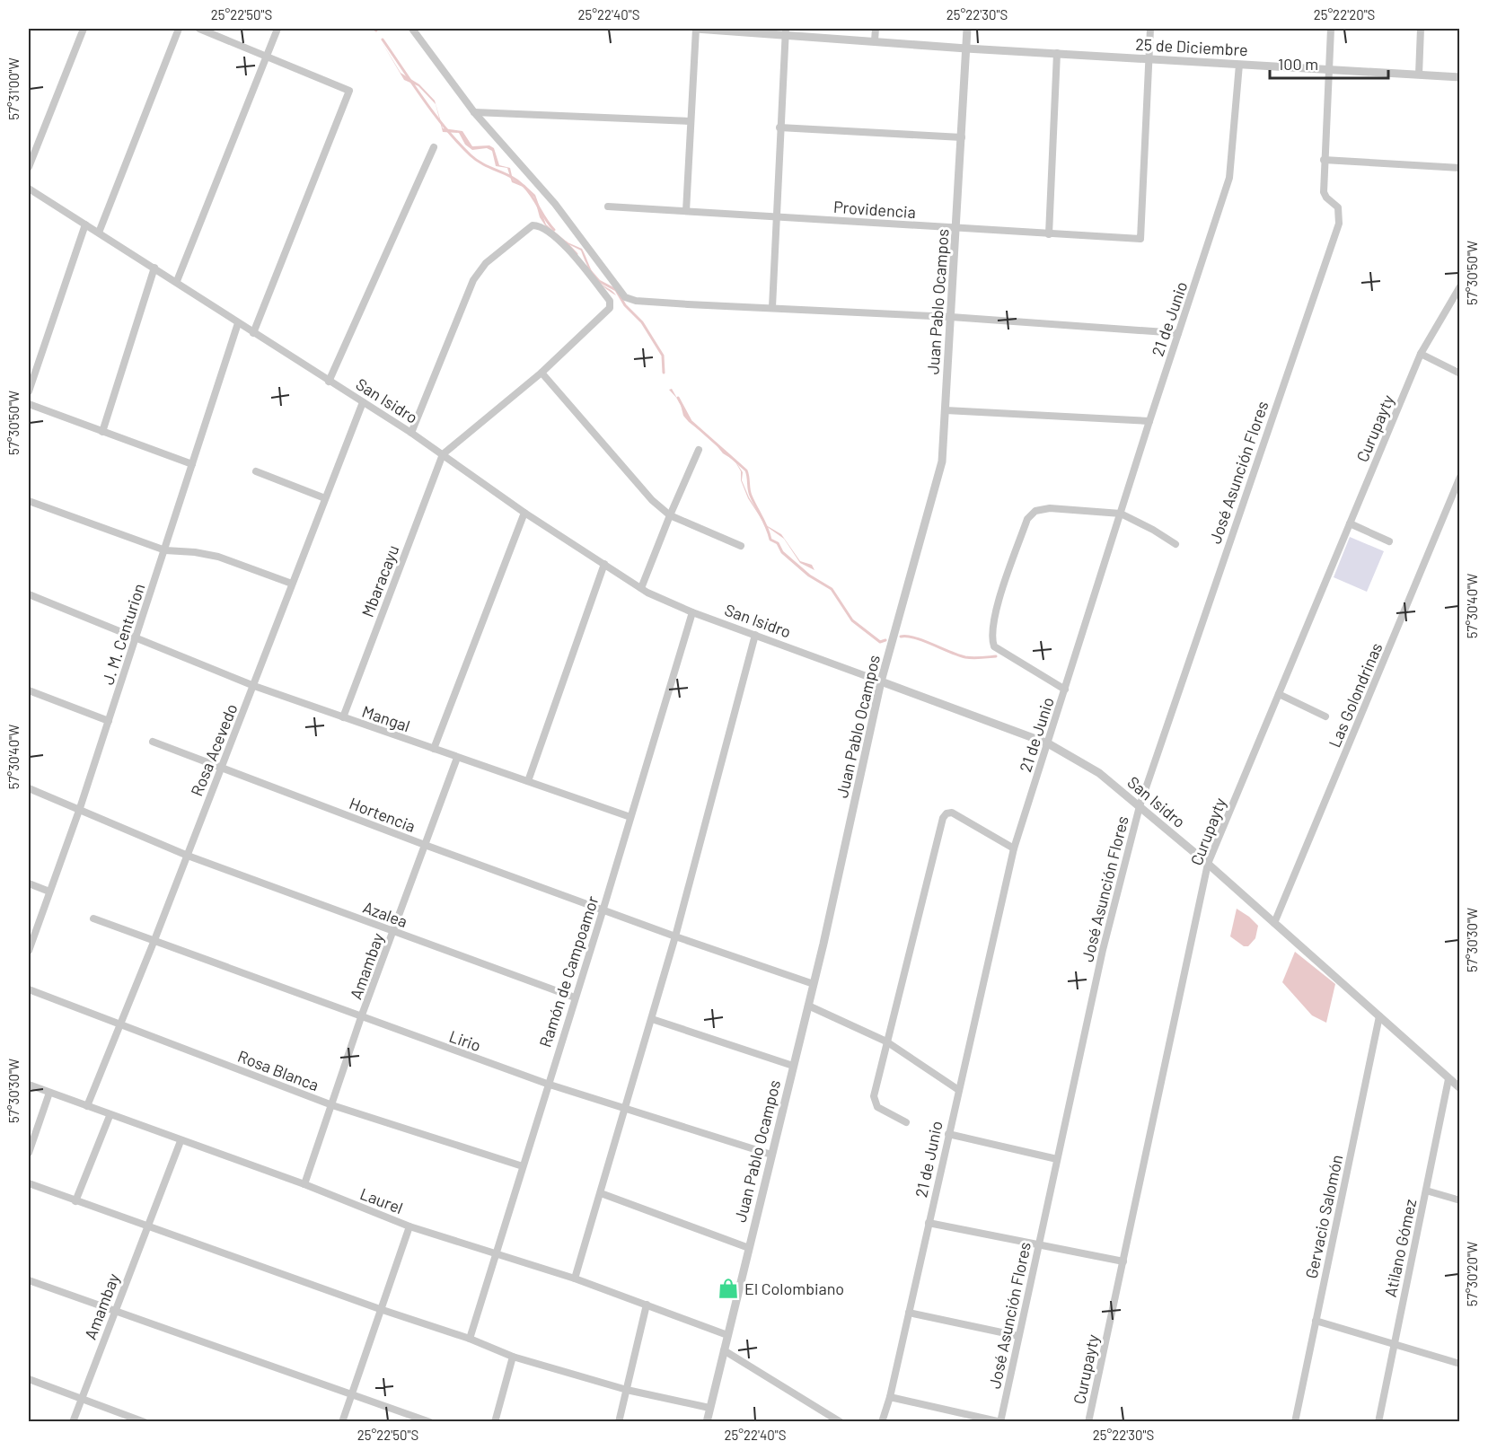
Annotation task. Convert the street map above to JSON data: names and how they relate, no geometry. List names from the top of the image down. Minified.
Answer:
{"streets":{"street":["25 de Diciembre","Providencia","Juan Pablo Ocampos","21 de Junio","San Isidro","Curupayty","José Asunción Flores","Mbaracayu","J. M. Centurion","Las Golondrinas","Mangal","Rosa Acevedo","Hortencia","Azalea","Amambay","Ramón de Campoamor","Lirio","Rosa Blanca","Laurel","Gervacio Salomón","Atilano Gómez"]},"crossings":[["25 de Diciembre","Providencia"],["25 de Diciembre","Juan Pablo Ocampos"],["25 de Diciembre","21 de Junio"],["Providencia","Juan Pablo Ocampos"],["Juan Pablo Ocampos","San Isidro"],["Juan Pablo Ocampos","Hortencia"],["Juan Pablo Ocampos","Lirio"],["Juan Pablo Ocampos","Laurel"],["21 de Junio","San Isidro"],["San Isidro","Curupayty"],["San Isidro","José Asunción Flores"],["San Isidro","Mbaracayu"],["San Isidro","J. M. Centurion"],["San Isidro","Las Golondrinas"],["San Isidro","Rosa Acevedo"],["San Isidro","Ramón de Campoamor"],["San Isidro","Gervacio Salomón"],["San Isidro","Atilano Gómez"],["Mbaracayu","Mangal"],["J. M. Centurion","Mangal"],["J. M. Centurion","Azalea"],["Mangal","Rosa Acevedo"],["Mangal","Amambay"],["Mangal","Ramón de Campoamor"],["Rosa Acevedo","Hortencia"],["Rosa Acevedo","Azalea"],["Rosa Acevedo","Lirio"],["Rosa Acevedo","Rosa Blanca"],["Rosa Acevedo","Laurel"],["Hortencia","Amambay"],["Hortencia","Ramón de Campoamor"],["Azalea","Amambay"],["Azalea","Ramón de Campoamor"],["Amambay","Lirio"],["Amambay","Rosa Blanca"],["Amambay","Laurel"],["Ramón de Campoamor","Lirio"],["Ramón de Campoamor","Rosa Blanca"],["Ramón de Campoamor","Laurel"]],"places":{"shop":["El Colombiano"]},"scale_bar":"100 m","coordinates":["25°22'50\"S","25°22'40\"S","25°22'30\"S","25°22'20\"S","57°31'00\"W","57°30'50\"W","57°30'40\"W","57°30'30\"W","57°30'20\"W"]}
